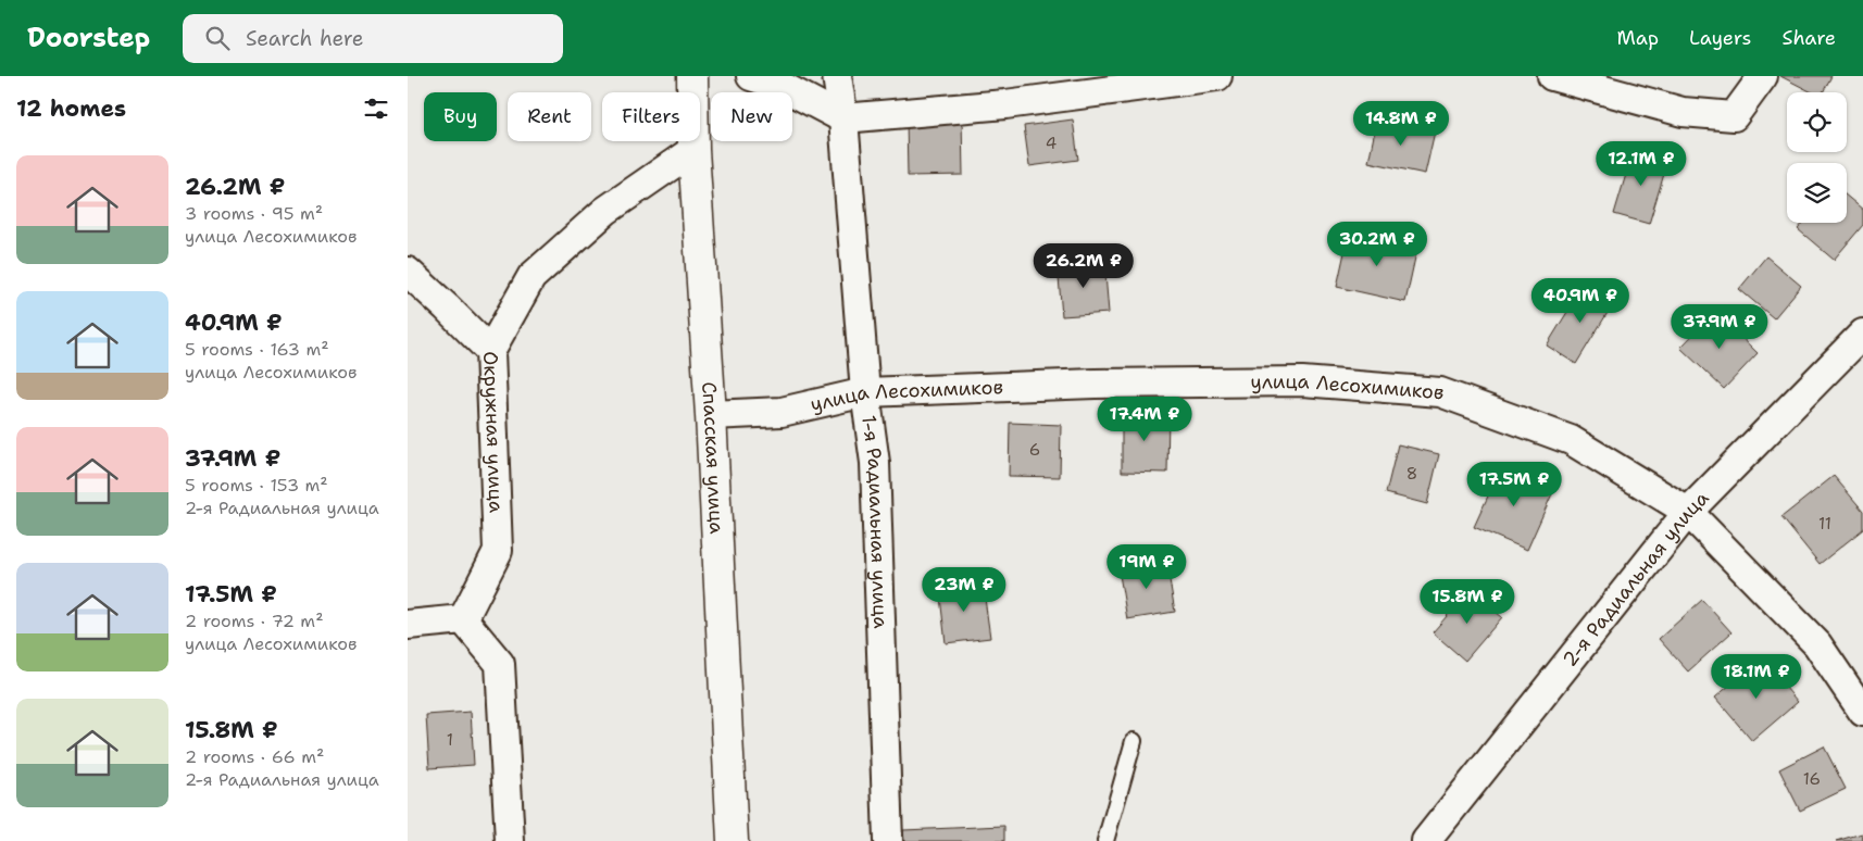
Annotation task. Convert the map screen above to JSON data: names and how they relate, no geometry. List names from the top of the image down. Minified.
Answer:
{"streets":{"street":["улица Лесохимиков","Окружная улица","Спасская улица","1-я Радиальная улица","2-я Радиальная улица"]},"crossings":[["улица Лесохимиков","Спасская улица"],["улица Лесохимиков","1-я Радиальная улица"],["улица Лесохимиков","2-я Радиальная улица"]],"house_numbers":["4","6","8","11","1","16"],"page":{"header":"Doorstep","search":"Search here","nav":["Map","Layers","Share"],"heading":"12 homes","chip":["Buy","Rent","Filters","New"],"price":["14.8M ₽","12.1M ₽","30.2M ₽","26.2M ₽","40.9M ₽","37.9M ₽","17.4M ₽","17.5M ₽","19M ₽","23M ₽","15.8M ₽","18.1M ₽"],"list":[{"name":"26.2M ₽","note":"3 rooms · 95 m² · улица Лесохимиков"},{"name":"40.9M ₽","note":"5 rooms · 163 m² · улица Лесохимиков"},{"name":"37.9M ₽","note":"5 rooms · 153 m² · 2-я Радиальная улица"},{"name":"17.5M ₽","note":"2 rooms · 72 m² · улица Лесохимиков"},{"name":"15.8M ₽","note":"2 rooms · 66 m² · 2-я Радиальная улица"}]}}
